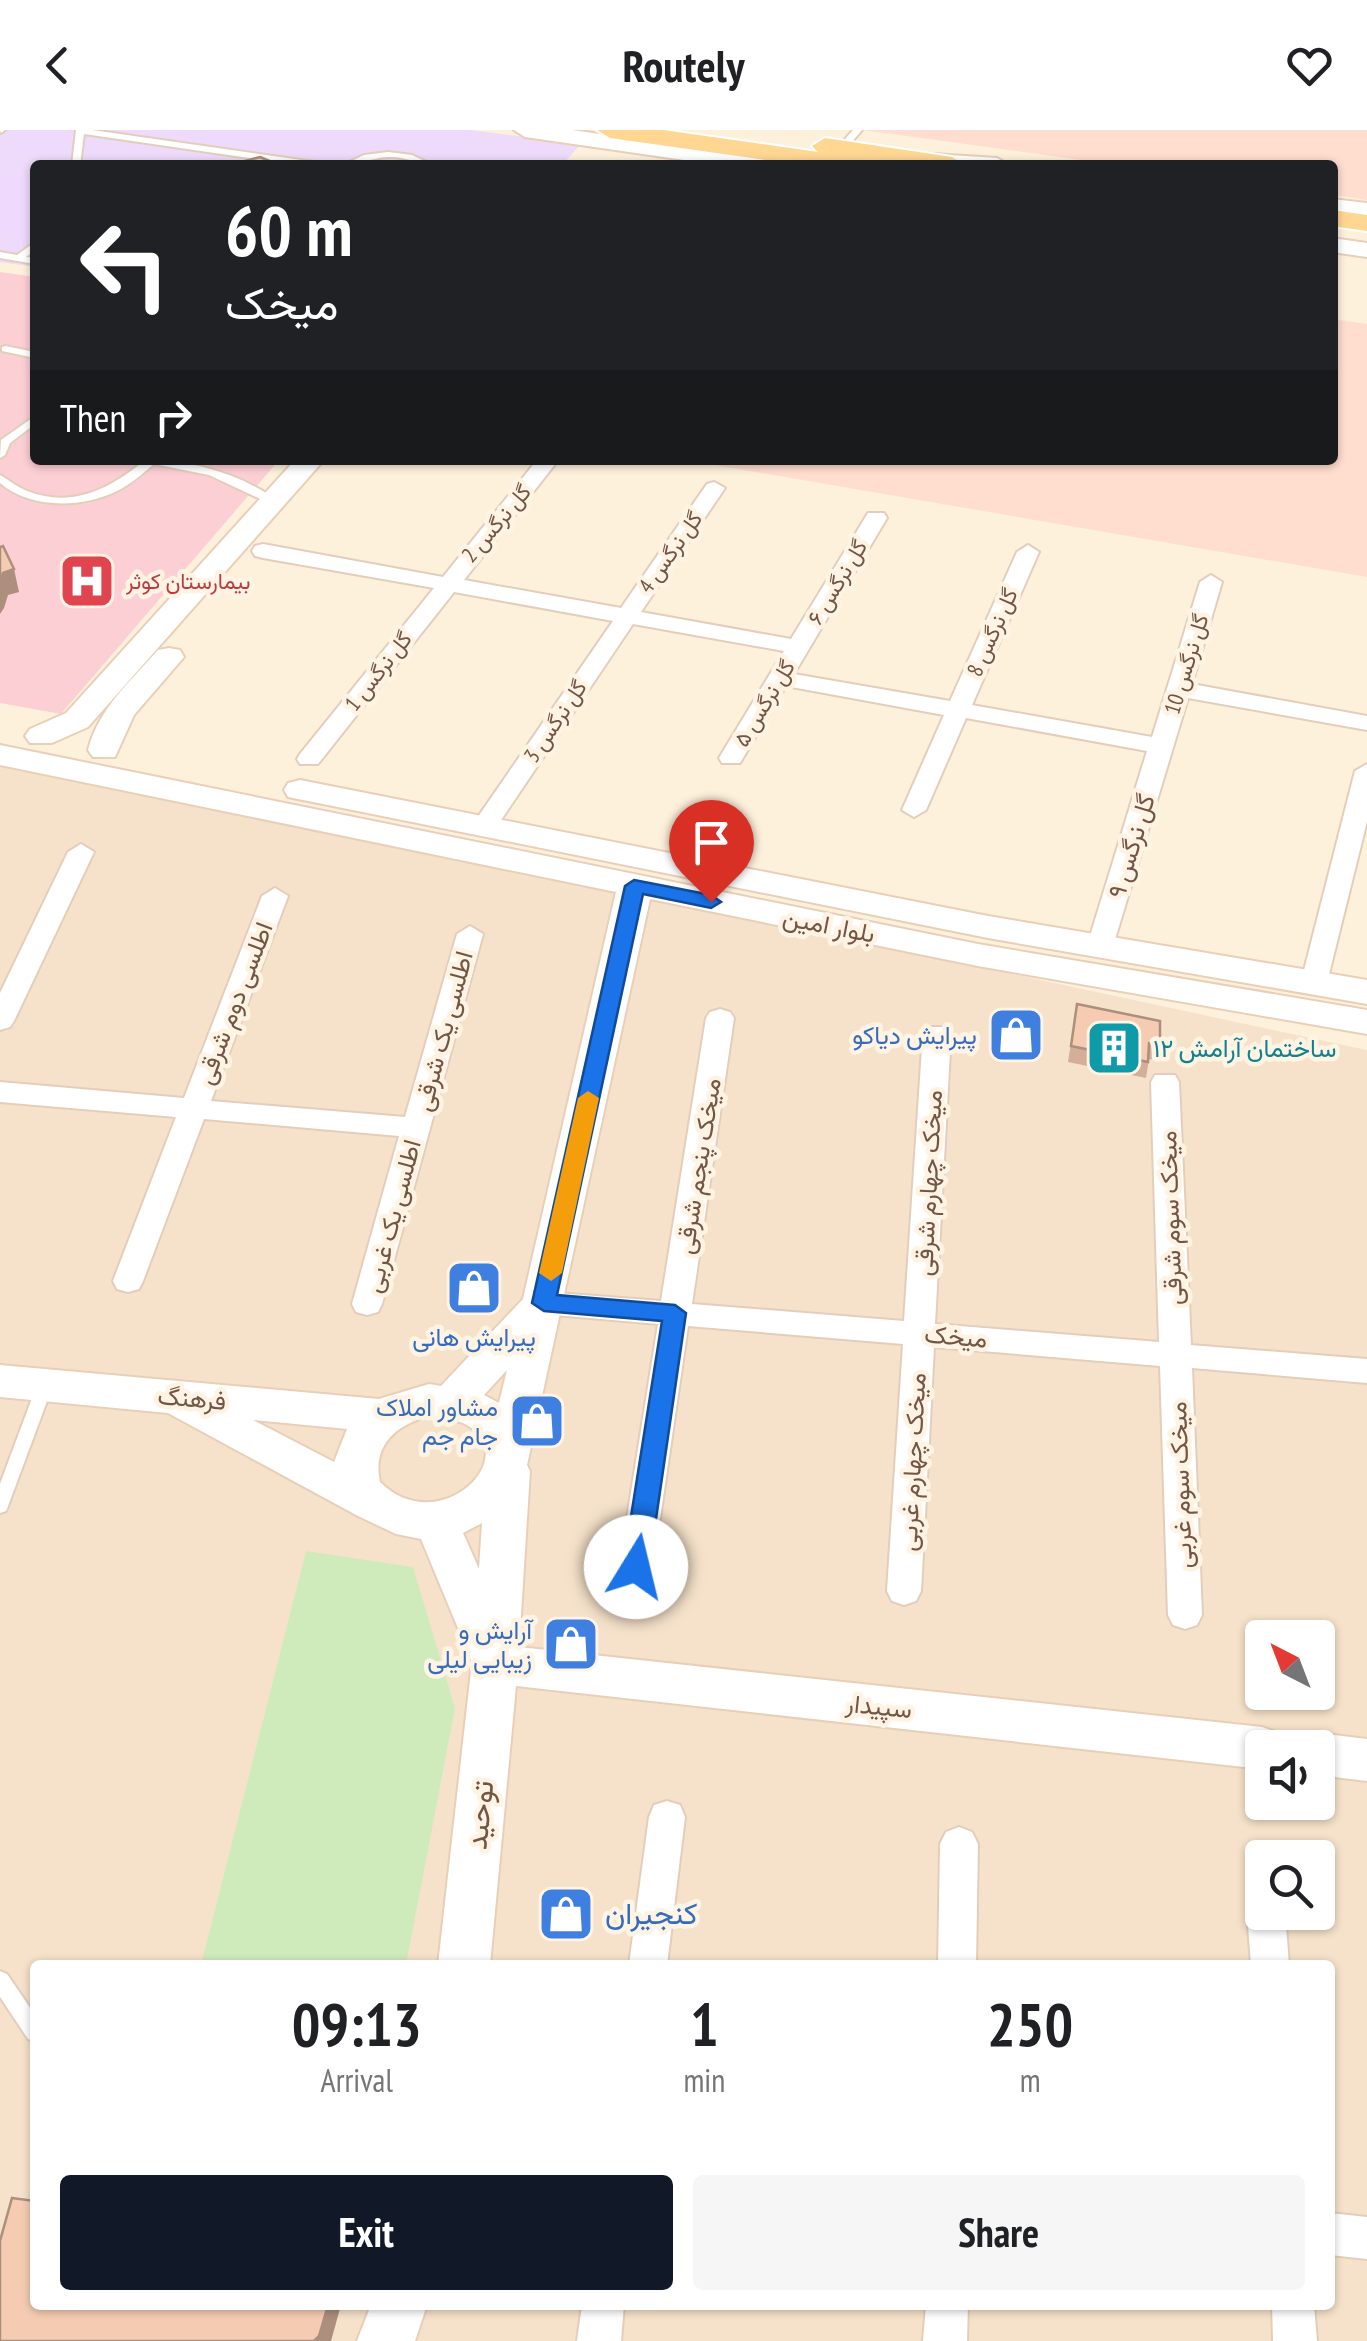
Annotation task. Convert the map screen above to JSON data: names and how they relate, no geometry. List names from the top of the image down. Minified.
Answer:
{"streets":{"street":["گل نرگس 2","گل نرگس 4","گل نرگس ۶","گل نرگس 8","گل نرگس 10","گل نرگس 1","گل نرگس ۵","گل نرگس 3","گل نرگس ۹","بلوار امین","اطلسی دوم شرقی","اطلسی یک شرقی","میخک پنجم شرقی","میخک چهارم شرقی","اطلسی یک غربی","میخک سوم شرقی","میخک","فرهنگ","میخک چهارم غربی","میخک سوم غربی","سپیدار","توحید"]},"crossings":[["گل نرگس 2","گل نرگس 1"],["گل نرگس 4","گل نرگس 3"],["گل نرگس ۶","گل نرگس ۵"],["گل نرگس 10","گل نرگس ۹"],["گل نرگس 3","بلوار امین"],["گل نرگس ۹","بلوار امین"],["بلوار امین","توحید"],["اطلسی یک شرقی","اطلسی یک غربی"],["میخک پنجم شرقی","میخک"],["میخک چهارم شرقی","میخک"],["میخک چهارم شرقی","میخک چهارم غربی"],["میخک سوم شرقی","میخک"],["میخک سوم شرقی","میخک سوم غربی"],["میخک","میخک چهارم غربی"],["میخک","میخک سوم غربی"],["میخک","توحید"],["فرهنگ","توحید"],["سپیدار","توحید"]],"places":{"hospital":["بیمارستان کوثر"],"shop":["پیرایش دیاکو","پیرایش هانی","مشاور املاک جام جم","آرایش و زیبایی لیلی","کنجیران"],"building":["ساختمان آرامش ۱۲"]},"north":"top left","page":{"header":"Routely","turn":["60 m","میخک"],"then":"Then","eta":["09:13","Arrival","1","min","250","m"],"buttons":["Exit","Share"]}}
